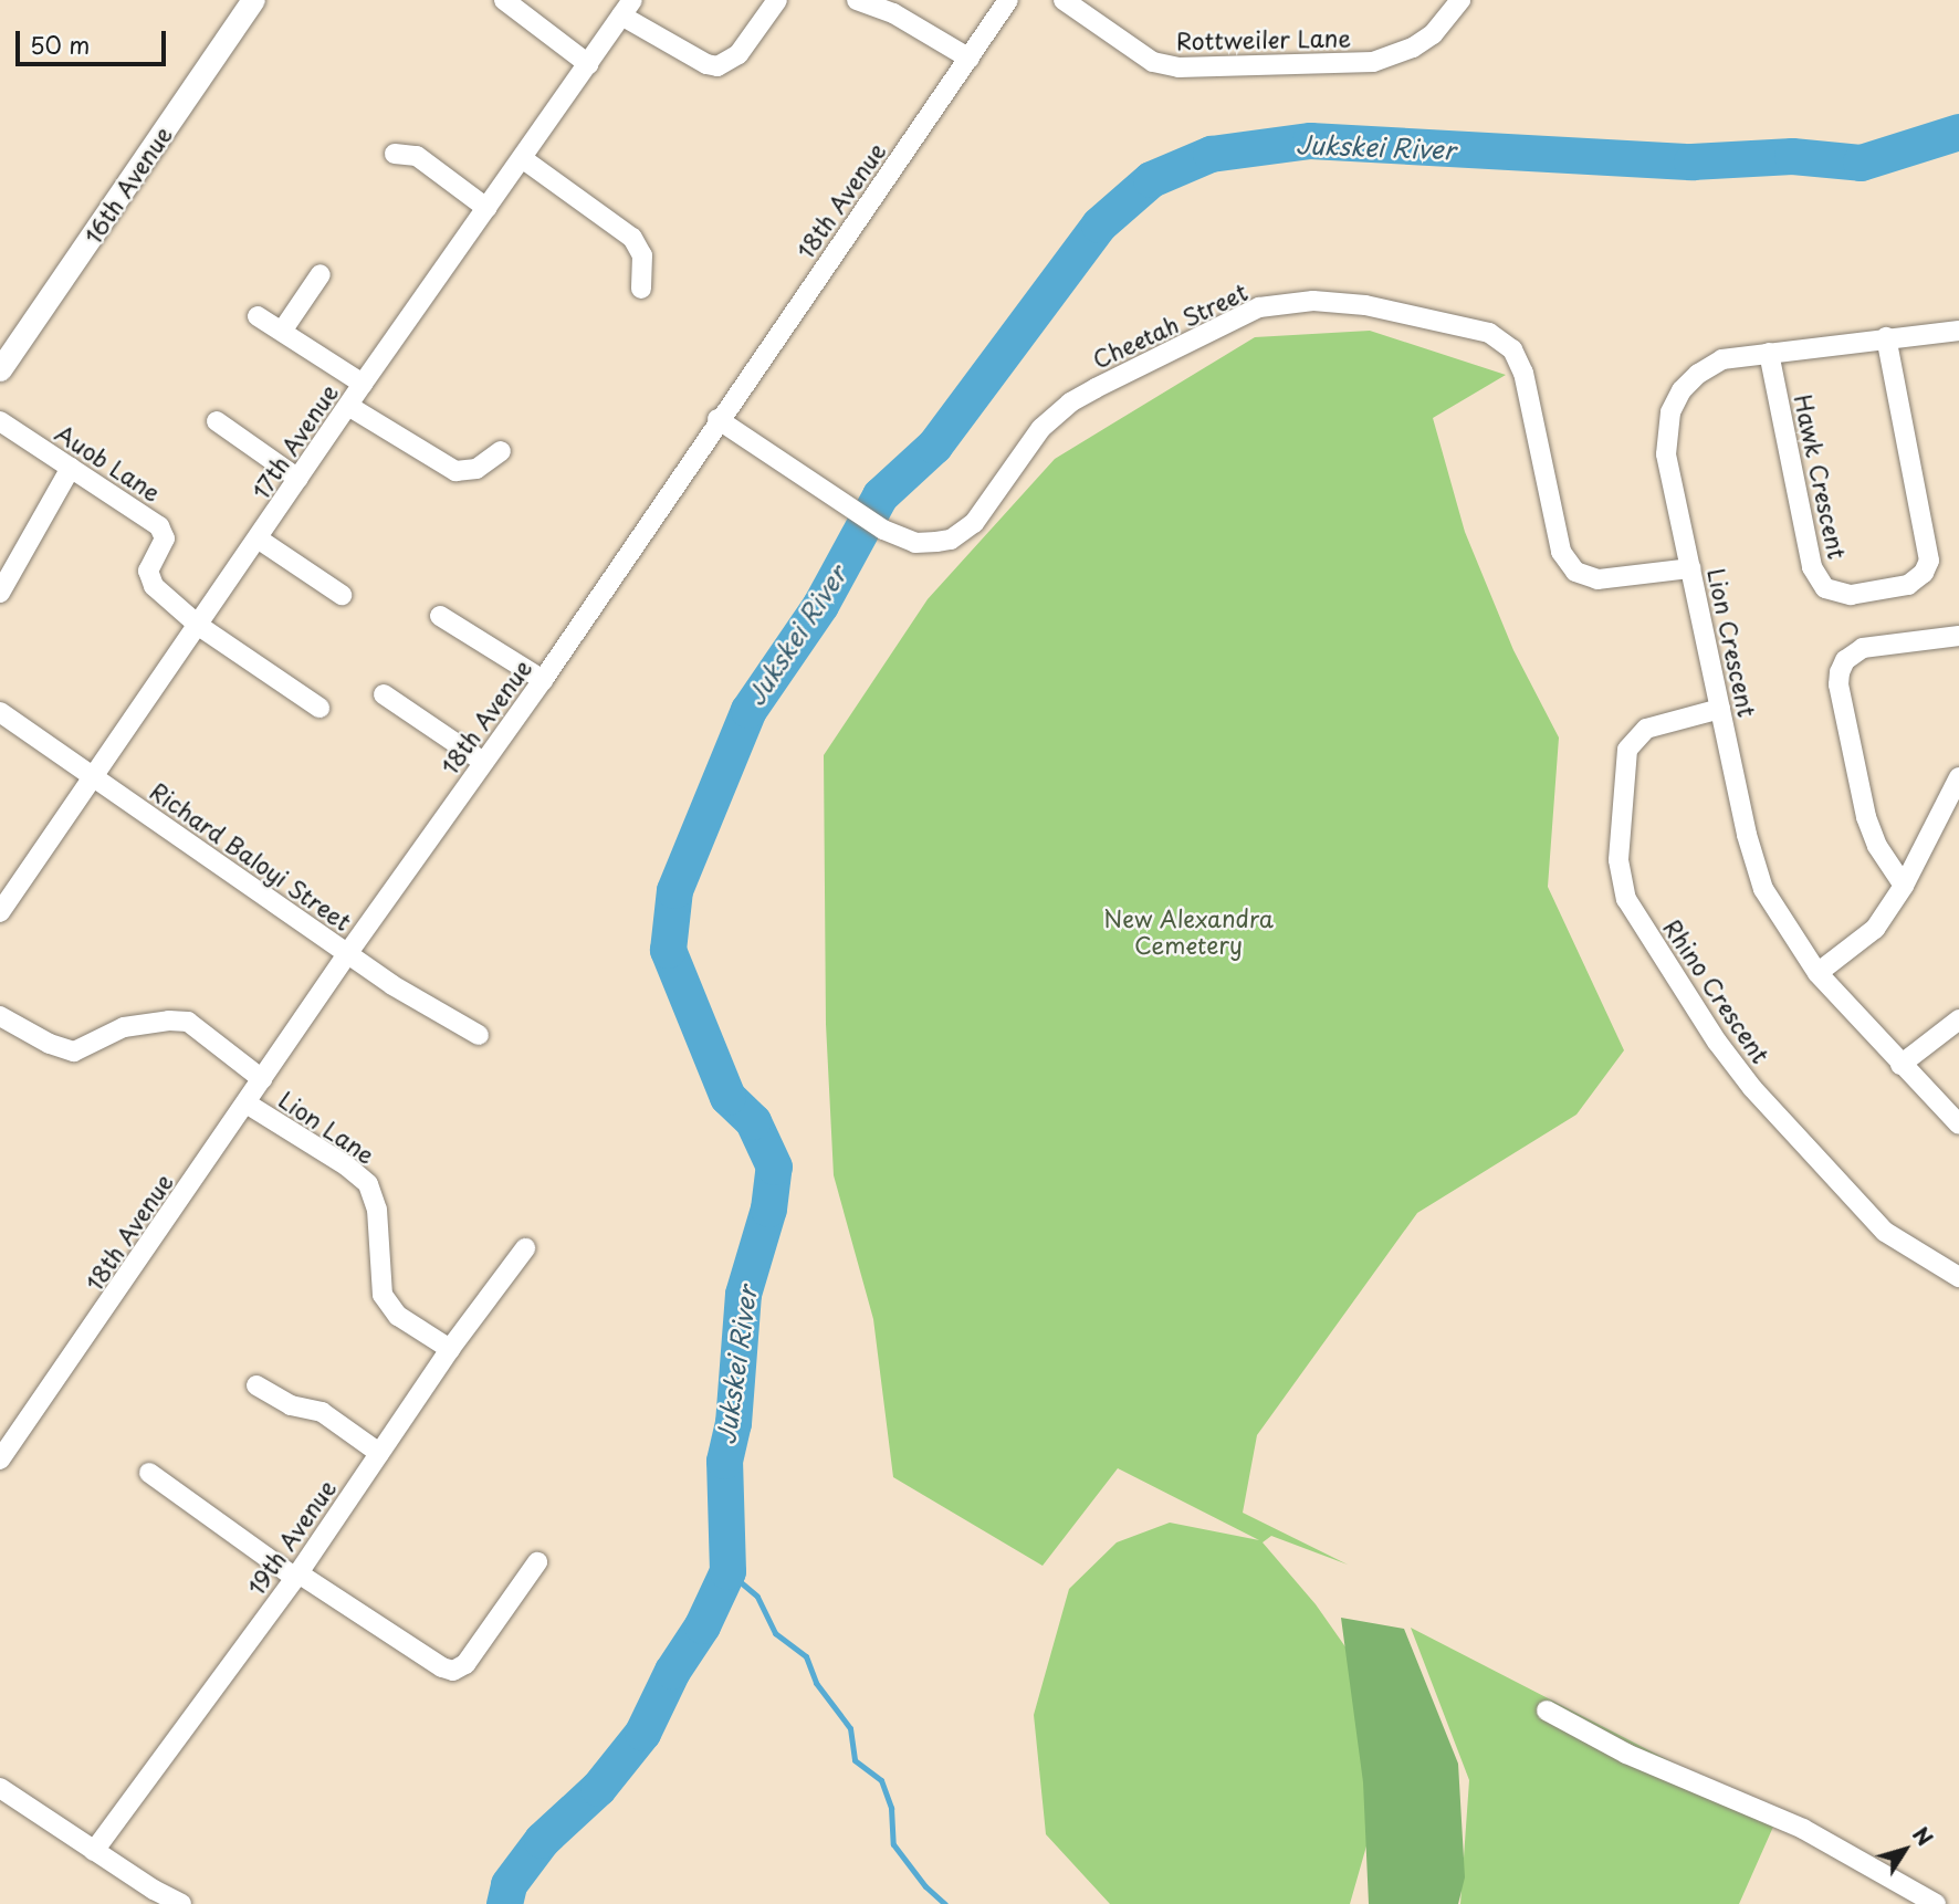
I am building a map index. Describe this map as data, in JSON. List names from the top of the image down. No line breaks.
{"streets":{"street":["Rottweiler Lane","16th Avenue","18th Avenue","Cheetah Street","17th Avenue","Auob Lane","Hawk Crescent","Lion Crescent","Richard Baloyi Street","Rhino Crescent","Lion Lane","19th Avenue"]},"crossings":[["18th Avenue","Cheetah Street"],["18th Avenue","Richard Baloyi Street"],["18th Avenue","Lion Lane"],["Cheetah Street","Lion Crescent"],["17th Avenue","Auob Lane"],["17th Avenue","Richard Baloyi Street"],["Hawk Crescent","Lion Crescent"],["Lion Crescent","Rhino Crescent"],["Lion Lane","19th Avenue"]],"water":["Jukskei River"],"parks":["New Alexandra Cemetery"],"scale_bar":"50 m","north":"top right"}
